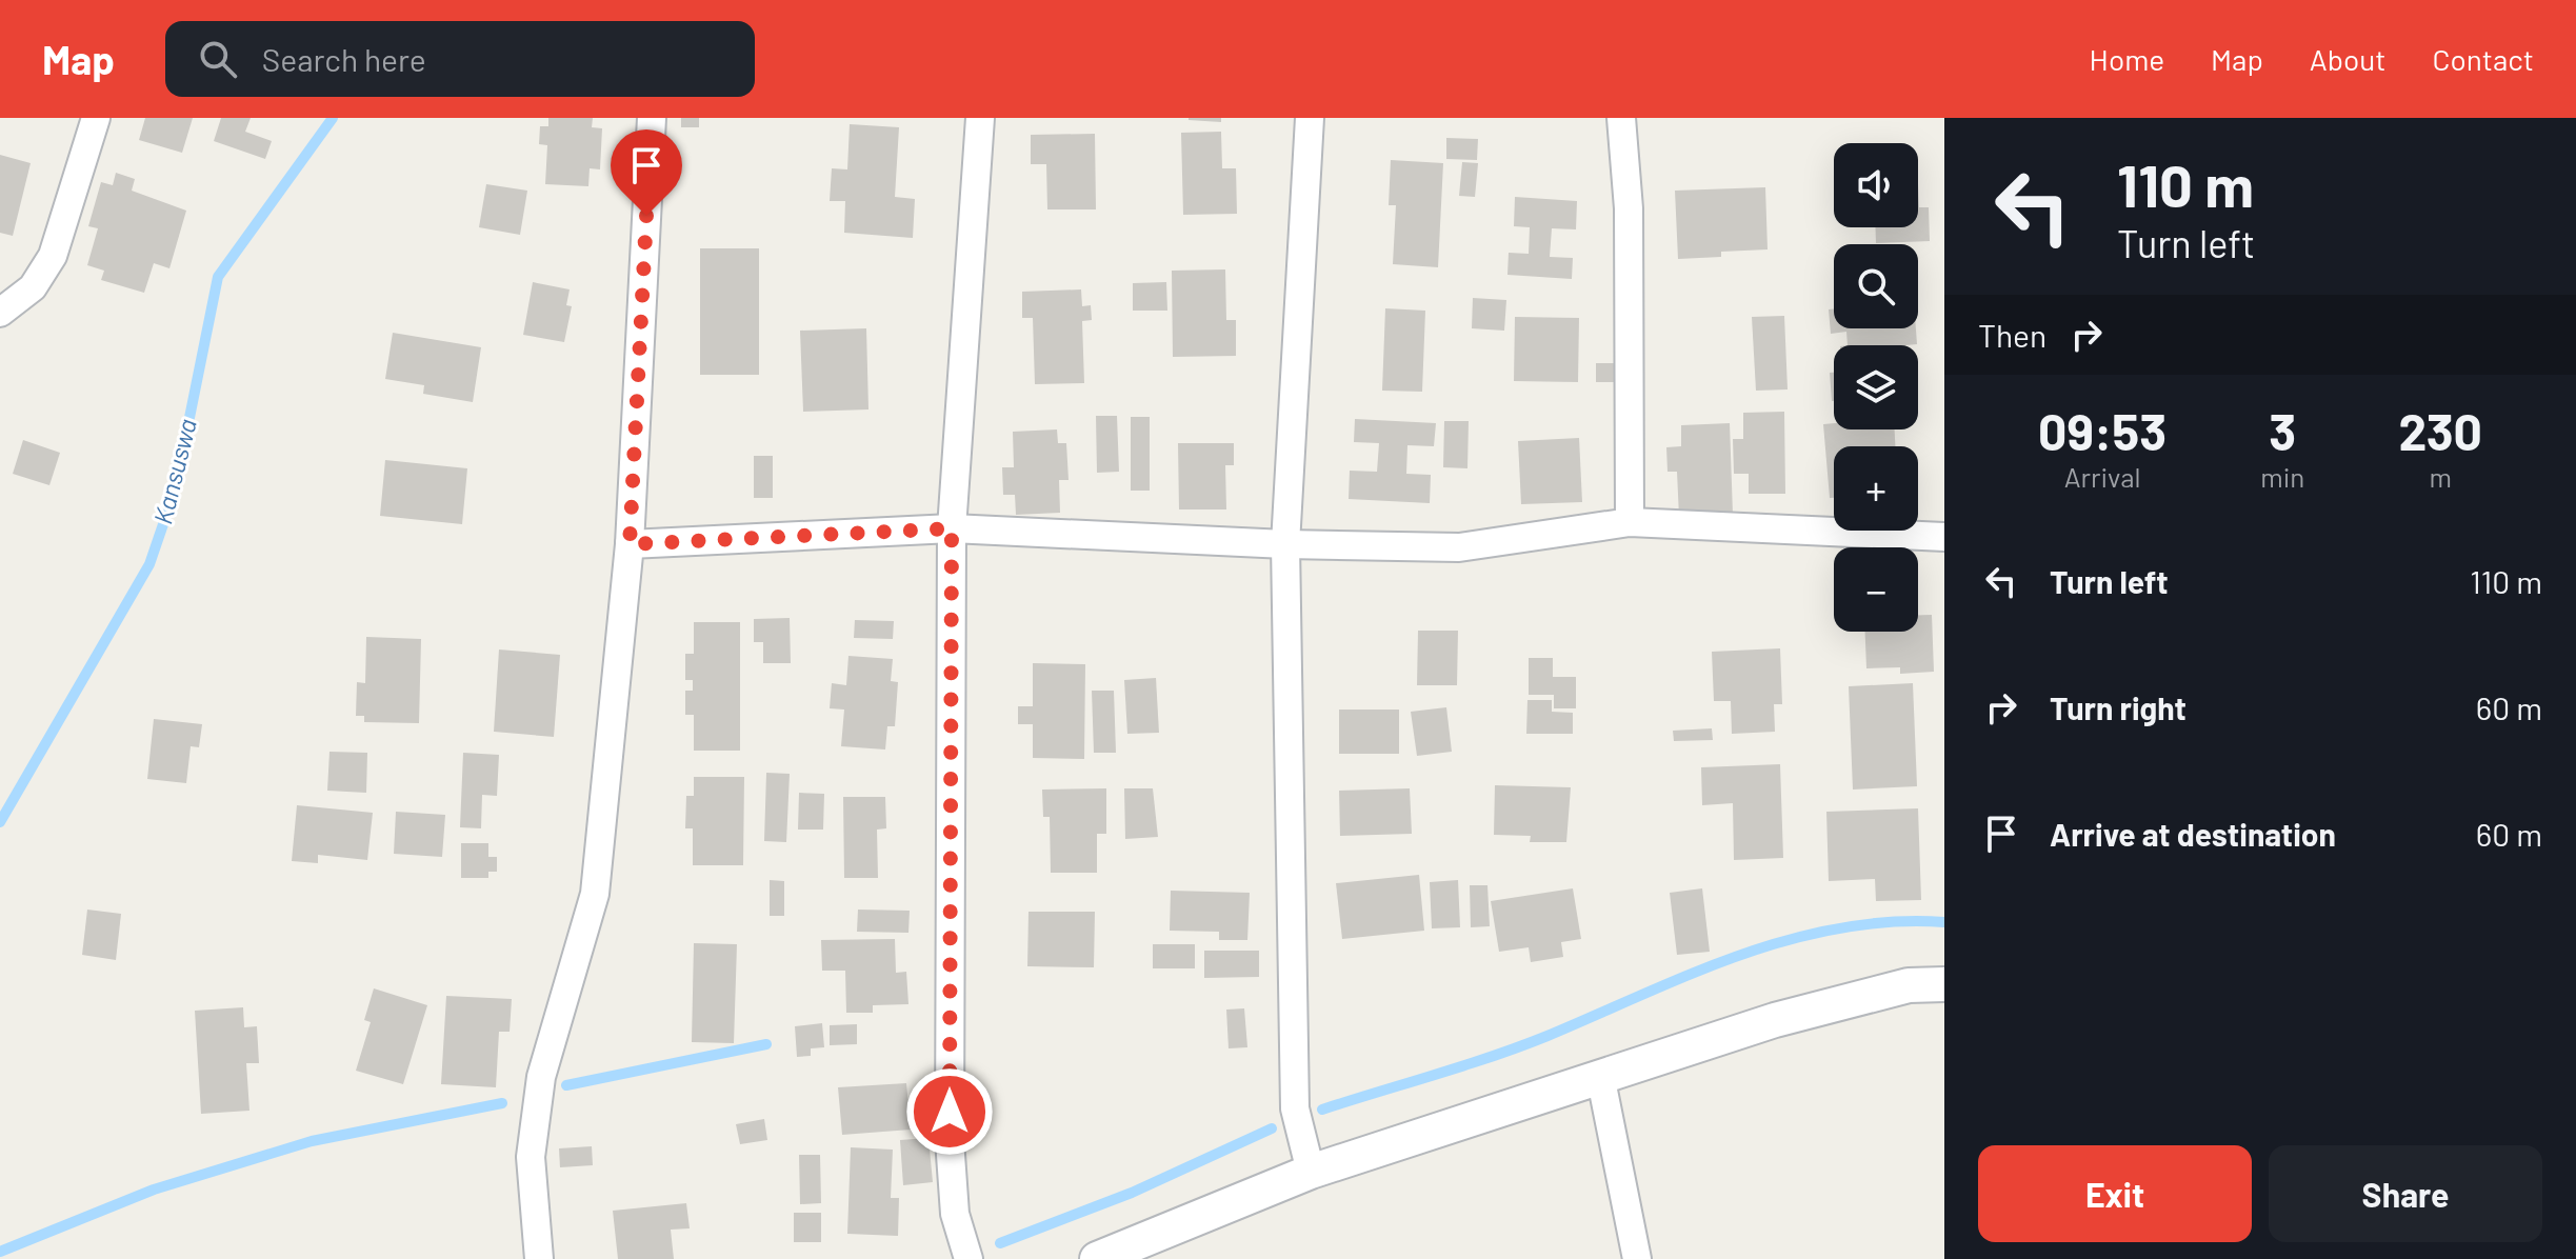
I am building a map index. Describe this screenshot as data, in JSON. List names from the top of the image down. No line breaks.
{"water":["Kansuswa"],"page":{"header":"Map","search":"Search here","nav":["Home","Map","About","Contact"],"turn":["110 m","Turn left"],"map_buttons":["+","−"],"then":"Then","eta":["09:53","Arrival","3","min","230","m"],"list":[{"name":"Turn left","value":"110 m"},{"name":"Turn right","value":"60 m"},{"name":"Arrive at destination","value":"60 m"}],"buttons":["Exit","Share"]}}
